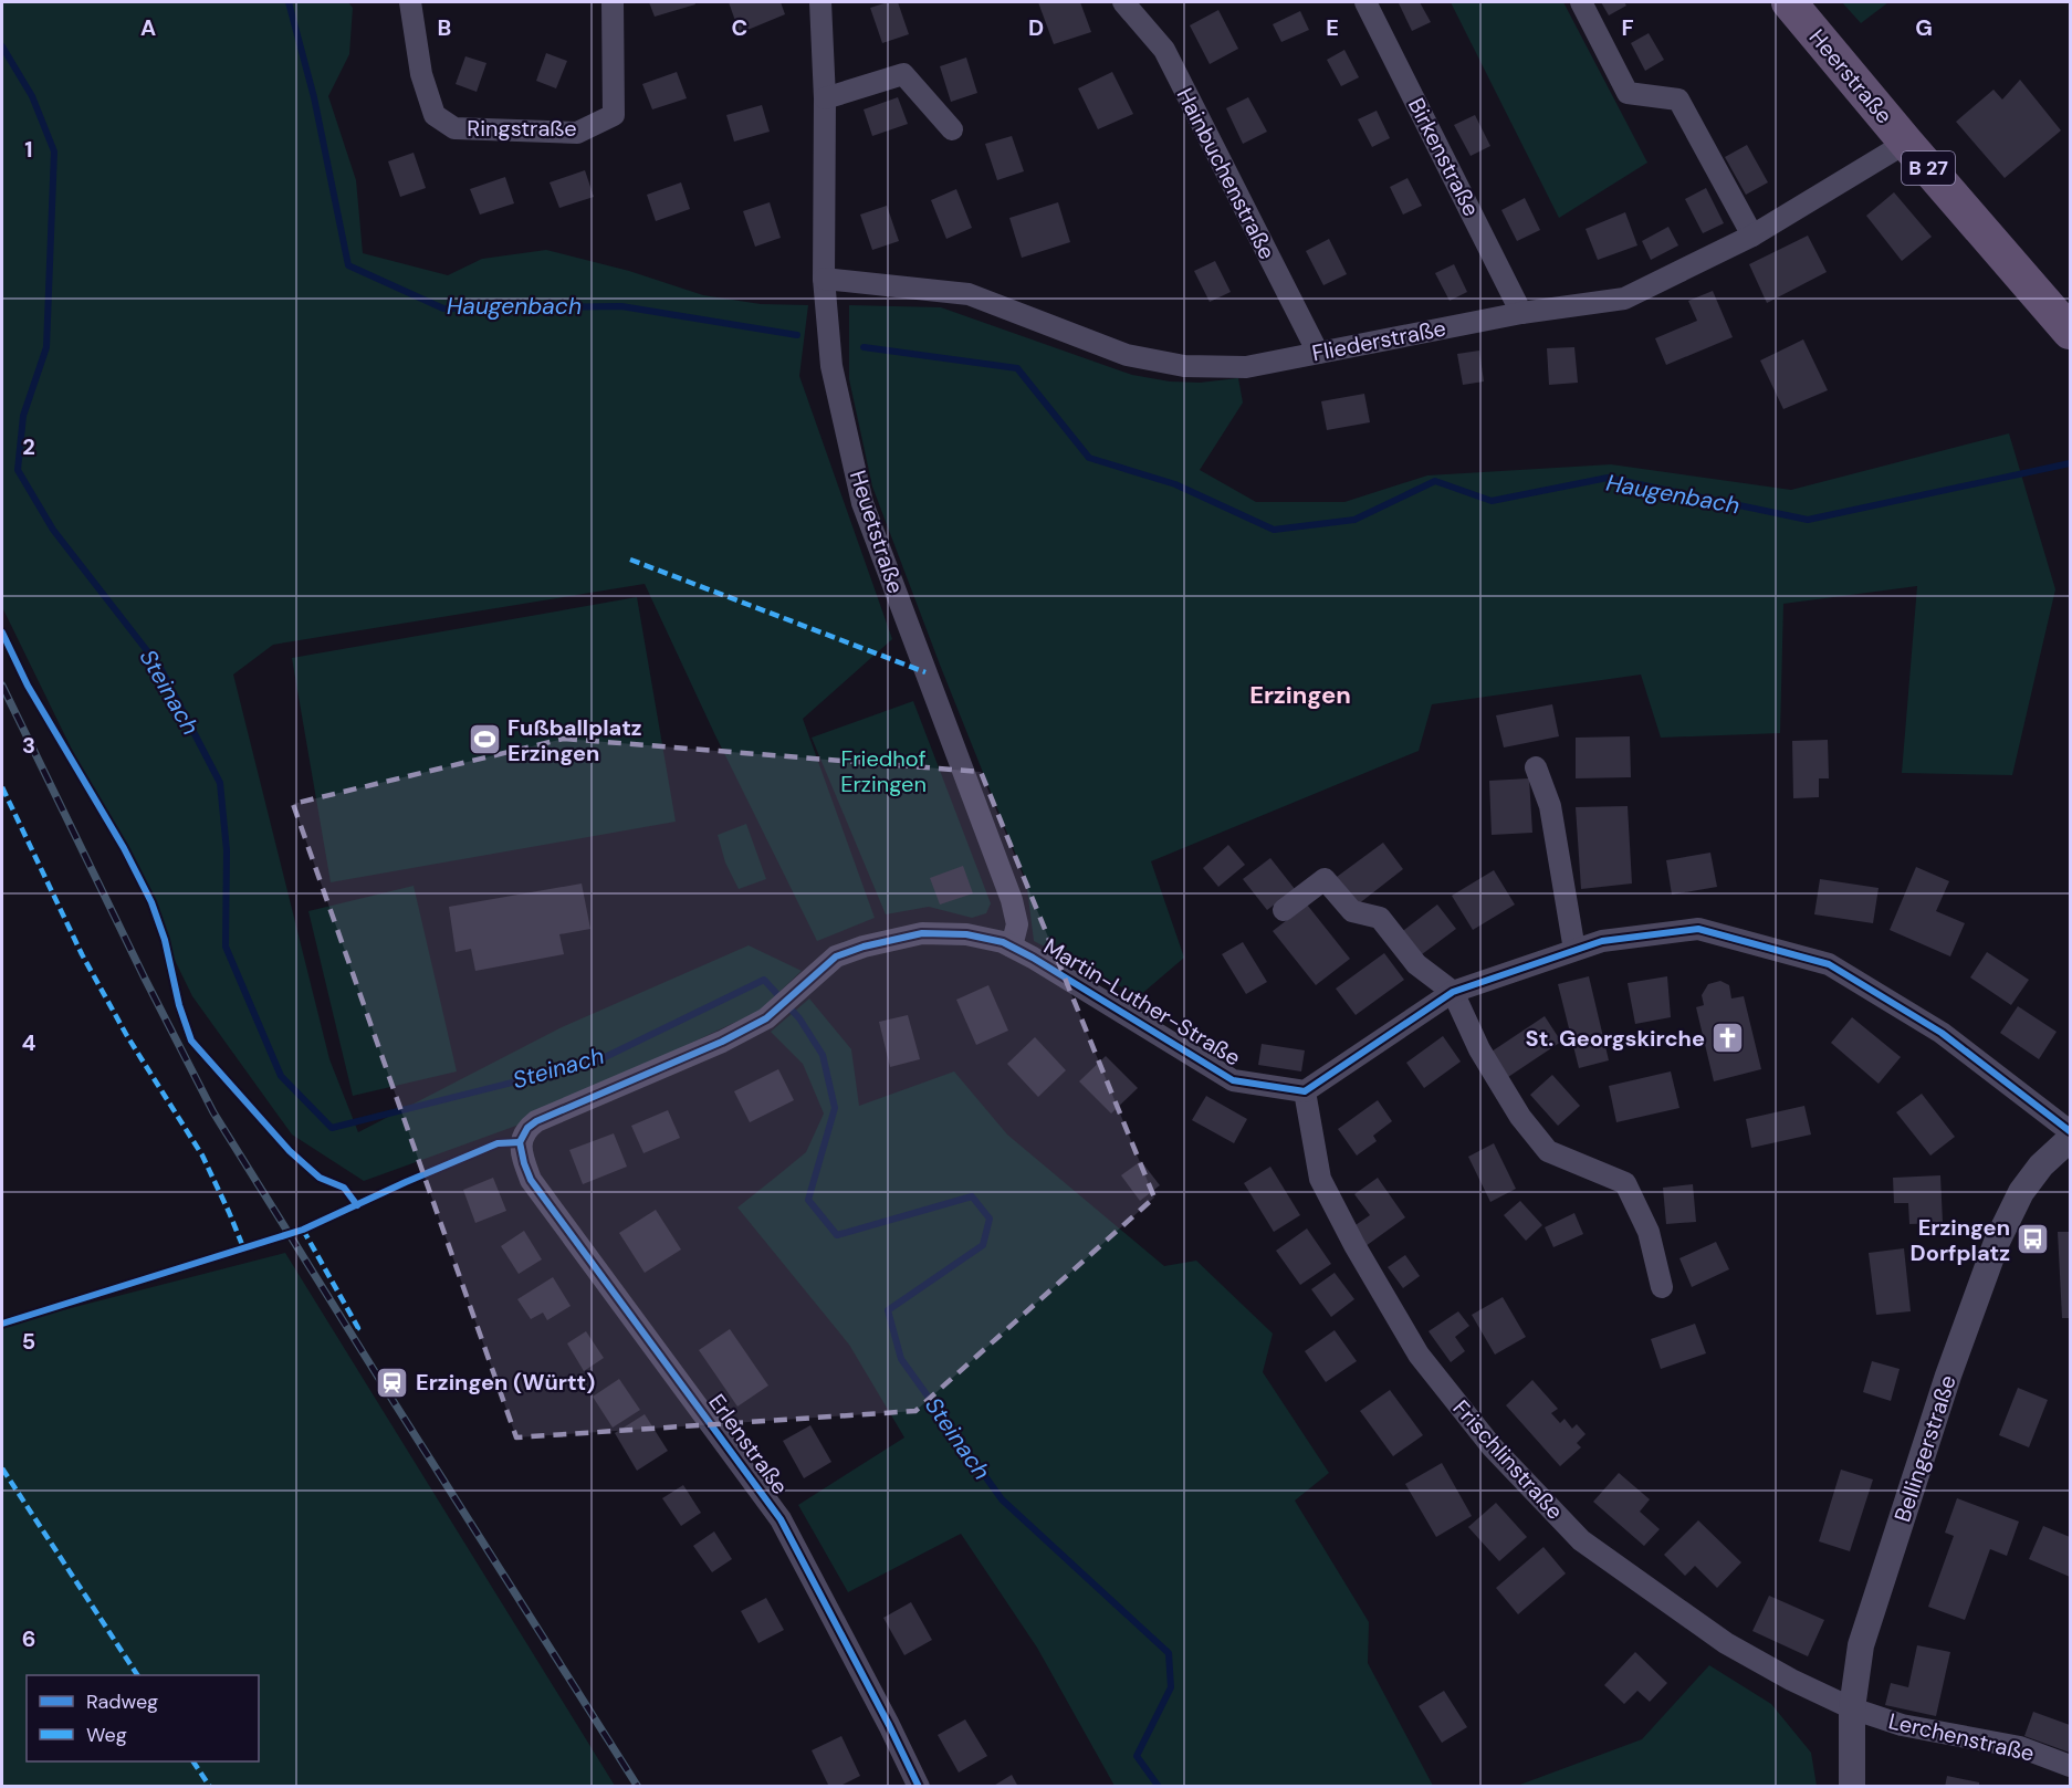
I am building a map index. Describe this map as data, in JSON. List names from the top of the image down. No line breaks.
{"streets":{"main road":["Heerstraße","B 27"],"street":["Ringstraße","Birkenstraße","Hainbuchenstraße","Fliederstraße","Heuetstraße","Martin-Luther-Straße","Erlenstraße","Bellingerstraße","Frischlinstraße","Lerchenstraße"]},"crossings":[["Heerstraße","Fliederstraße"],["Birkenstraße","Fliederstraße"],["Hainbuchenstraße","Fliederstraße"],["Fliederstraße","Heuetstraße"],["Heuetstraße","Martin-Luther-Straße"],["Martin-Luther-Straße","Erlenstraße"],["Martin-Luther-Straße","Frischlinstraße"],["Bellingerstraße","Frischlinstraße"],["Bellingerstraße","Lerchenstraße"],["Frischlinstraße","Lerchenstraße"]],"districts":["Erzingen"],"water":["Haugenbach","Steinach"],"parks":["Friedhof Erzingen"],"places":{"sports":["Fußballplatz Erzingen"],"church":["St. Georgskirche"],"bus stop":["Erzingen Dorfplatz"],"station":["Erzingen (Württ)"]},"legend":["Radweg","Weg"],"grid":{"columns":["A","B","C","D","E","F","G"],"rows":["1","2","3","4","5","6"]}}
